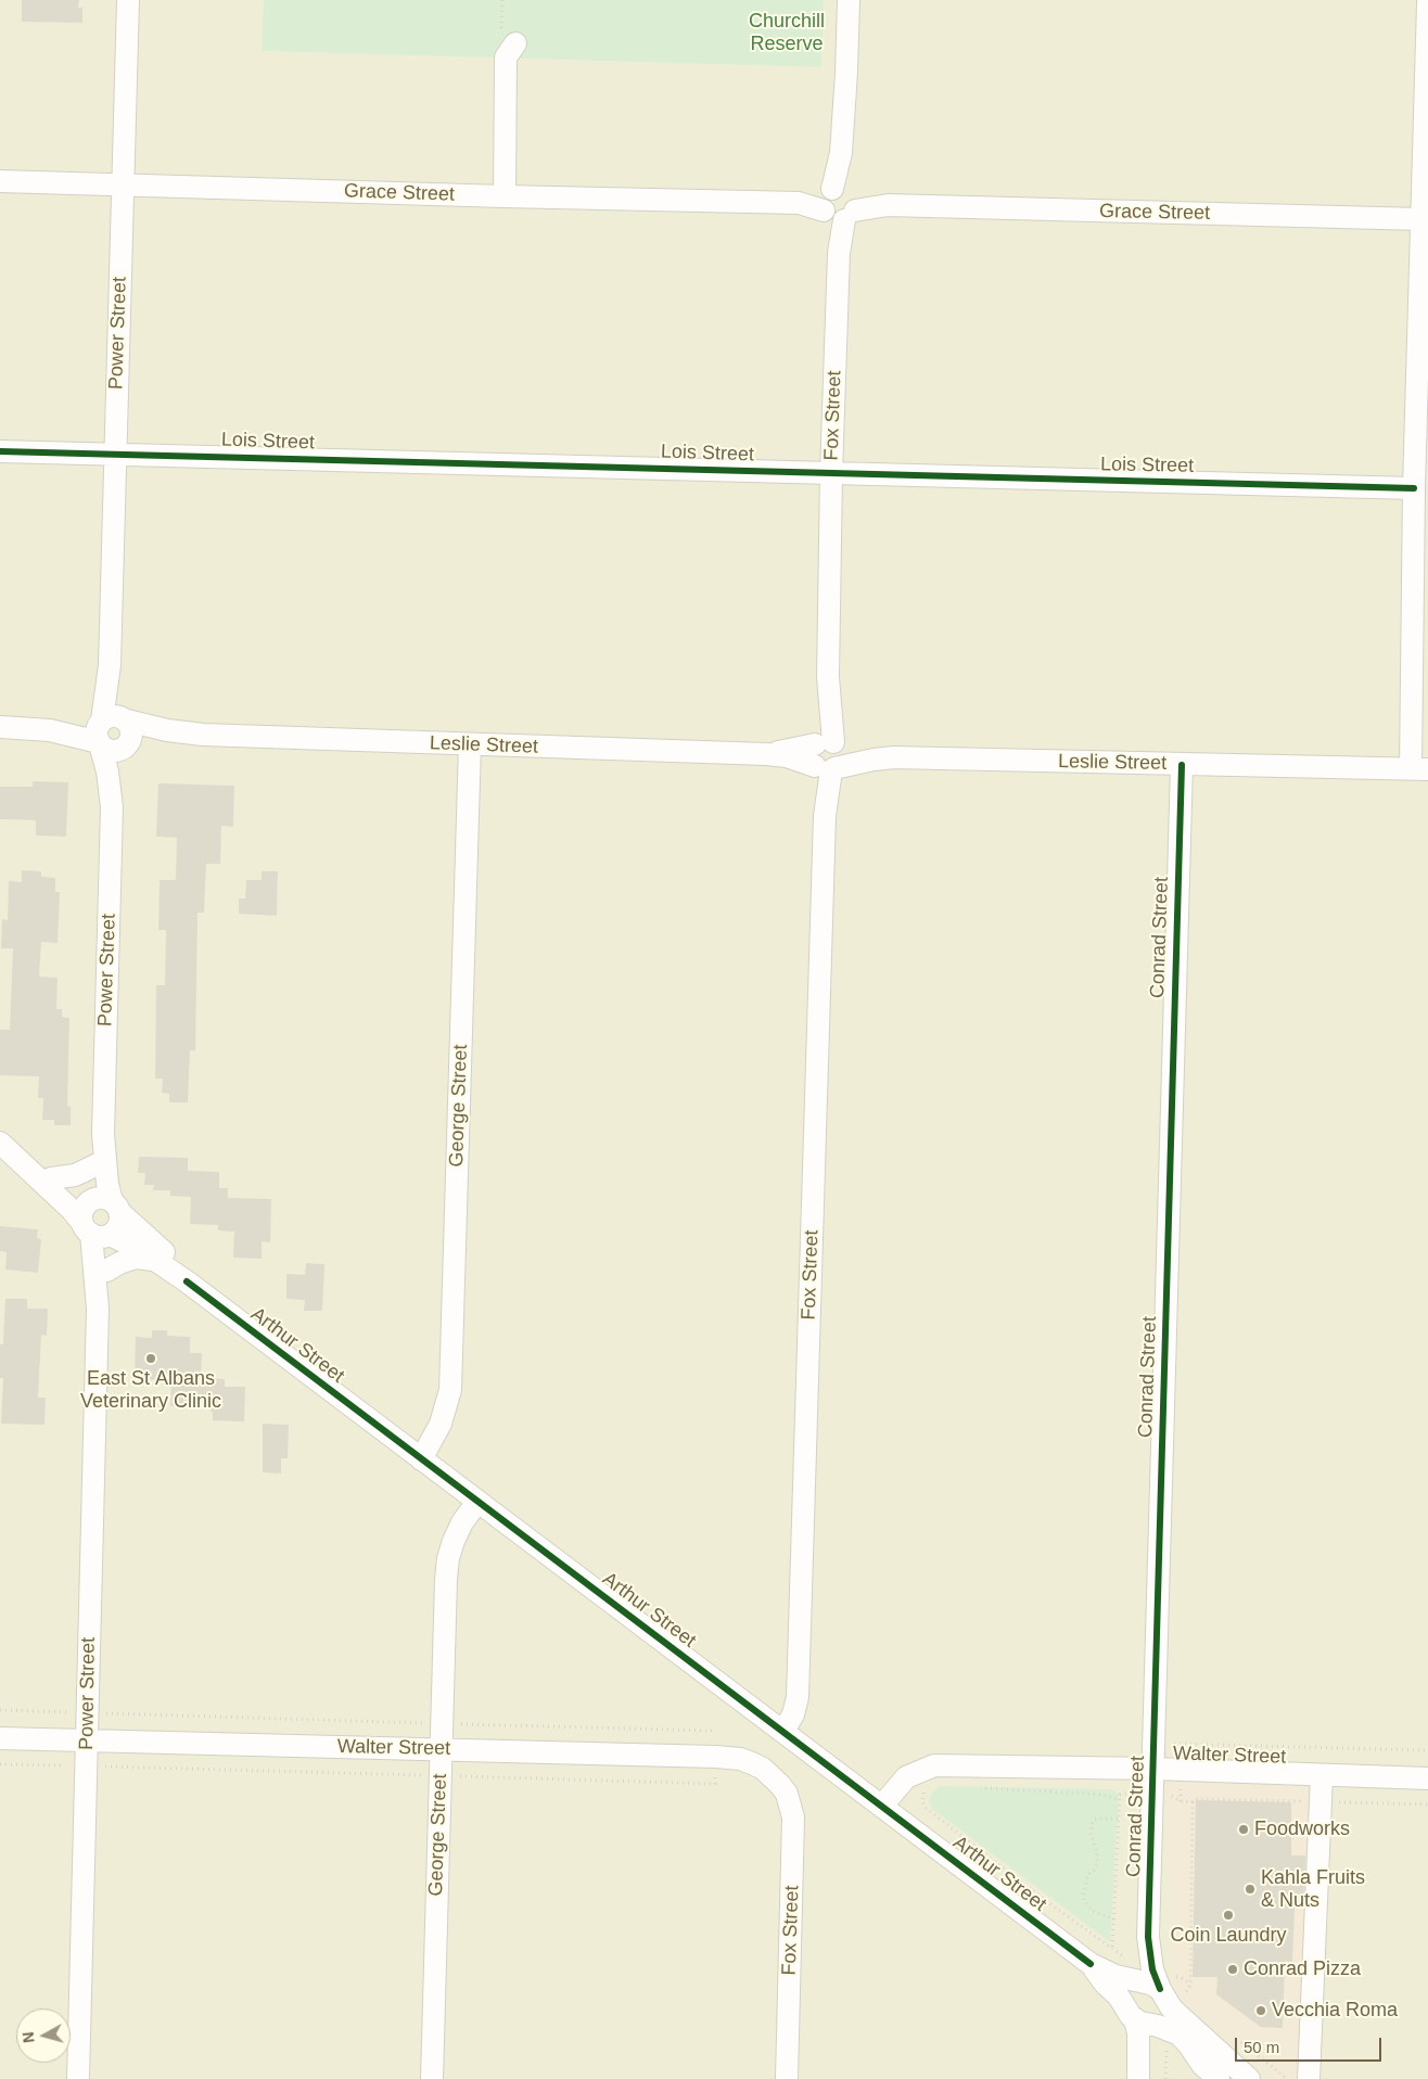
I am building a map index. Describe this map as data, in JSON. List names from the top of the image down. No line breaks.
{"streets":{"street":["Grace Street","Power Street","Fox Street","Lois Street","Leslie Street","Conrad Street","George Street","Arthur Street","Walter Street"]},"crossings":[["Grace Street","Power Street"],["Grace Street","Fox Street"],["Power Street","Lois Street"],["Power Street","Leslie Street"],["Power Street","Arthur Street"],["Power Street","Walter Street"],["Fox Street","Lois Street"],["Fox Street","Leslie Street"],["Fox Street","Arthur Street"],["Fox Street","Walter Street"],["Leslie Street","Conrad Street"],["Leslie Street","George Street"],["Conrad Street","Arthur Street"],["Conrad Street","Walter Street"],["George Street","Arthur Street"],["George Street","Walter Street"],["Arthur Street","Walter Street"]],"parks":["Churchill Reserve"],"places":["East St Albans Veterinary Clinic","Foodworks","Kahla Fruits & Nuts","Coin Laundry","Conrad Pizza","Vecchia Roma"],"scale_bar":"50 m","north":"left"}
